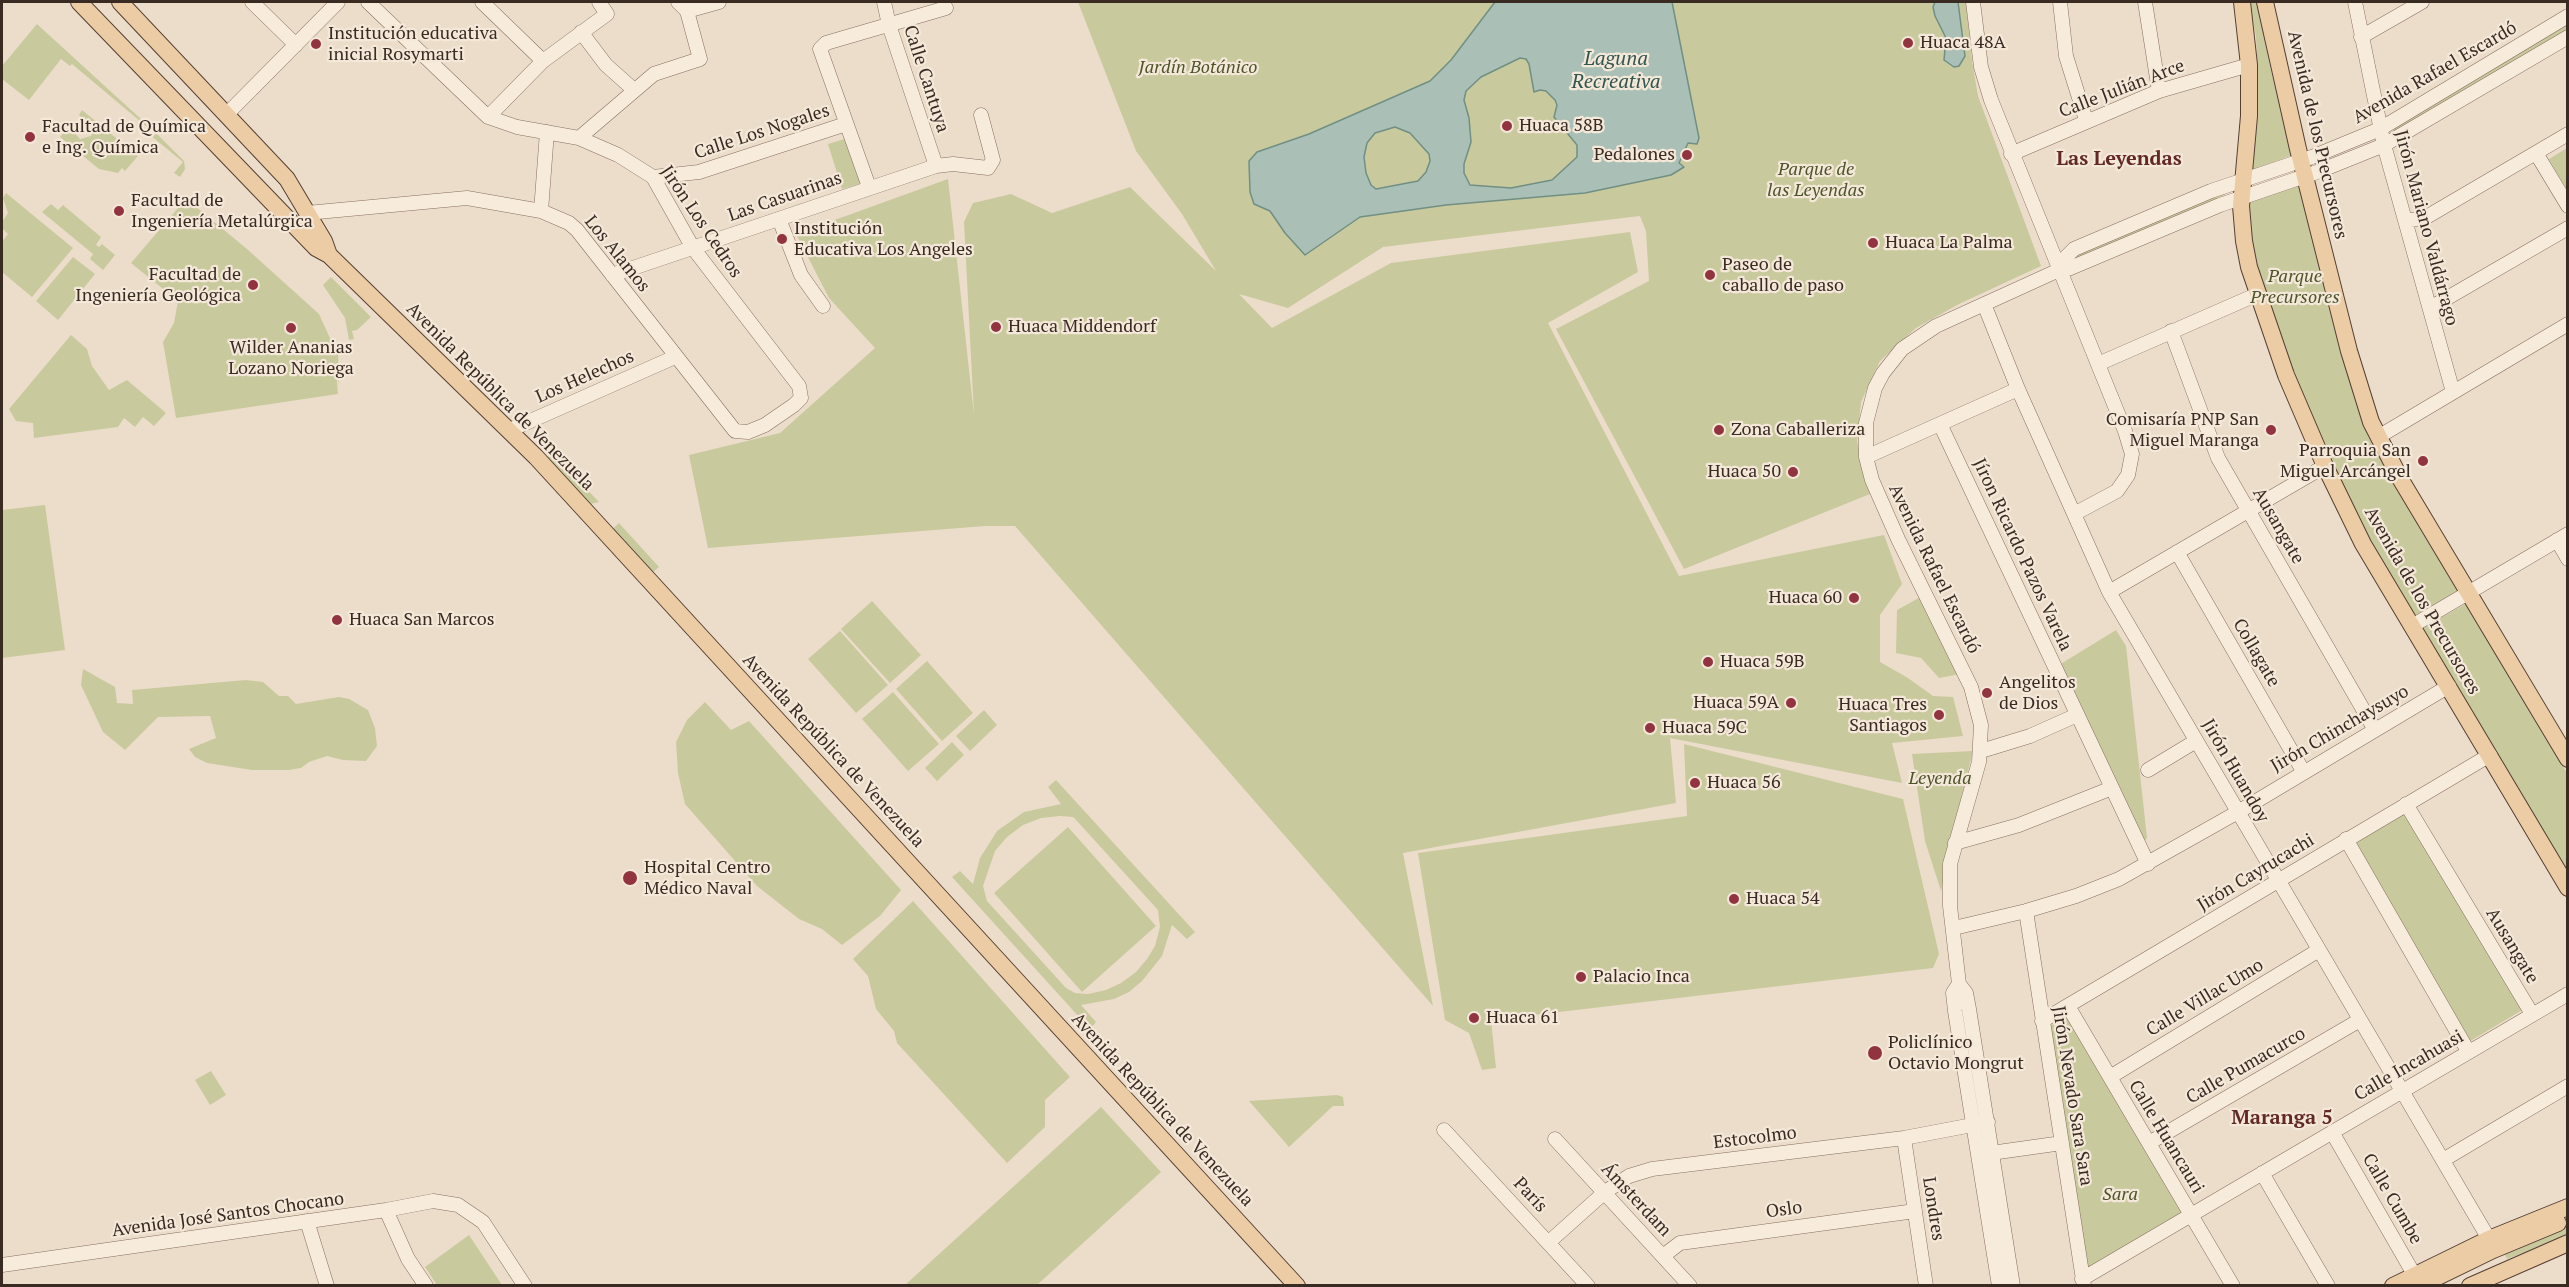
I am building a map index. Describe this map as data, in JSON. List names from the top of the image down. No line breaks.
{"streets":{"main road":["Avenida de los Precursores","Avenida República de Venezuela"],"street":["Avenida Rafael Escardó","Calle Cantuya","Calle Julián Arce","Calle Los Nogales","Las Casuarinas","Jirón Los Cedros","Jirón Mariano Valdárrago","Los Alamos","Los Helechos","Ausangate","Jíron Ricardo Pazos Varela","Collagate","Jirón Chinchaysuyo","Jirón Huandoy","Jirón Cayrucachi","Calle Villac Umo","Calle Pumacurco","Calle Incahuasi","Jirón Nevado Sara Sara","Calle Huancauri","Estocolmo","París","Calle Cumbe","Ámsterdam","Londres","Oslo","Avenida José Santos Chocano"]},"crossings":[["Avenida Rafael Escardó","Avenida de los Precursores"],["Avenida Rafael Escardó","Jirón Mariano Valdárrago"],["Avenida Rafael Escardó","Jirón Chinchaysuyo"],["Avenida Rafael Escardó","Jirón Huandoy"],["Calle Cantuya","Las Casuarinas"],["Calle Julián Arce","Avenida de los Precursores"],["Calle Los Nogales","Jirón Los Cedros"],["Avenida de los Precursores","Jirón Chinchaysuyo"],["Avenida de los Precursores","Jirón Cayrucachi"],["Las Casuarinas","Jirón Los Cedros"],["Las Casuarinas","Los Alamos"],["Jirón Los Cedros","Los Alamos"],["Los Alamos","Los Helechos"],["Los Alamos","Avenida República de Venezuela"],["Los Helechos","Avenida República de Venezuela"],["Ausangate","Jirón Chinchaysuyo"],["Ausangate","Jirón Cayrucachi"],["Ausangate","Calle Incahuasi"],["Jíron Ricardo Pazos Varela","Jirón Chinchaysuyo"],["Collagate","Jirón Chinchaysuyo"],["Jirón Chinchaysuyo","Jirón Huandoy"],["Jirón Chinchaysuyo","Jirón Nevado Sara Sara"],["Jirón Huandoy","Jirón Cayrucachi"],["Jirón Huandoy","Calle Villac Umo"],["Jirón Huandoy","Calle Pumacurco"],["Jirón Huandoy","Calle Incahuasi"],["Jirón Cayrucachi","Jirón Nevado Sara Sara"],["Jirón Cayrucachi","Calle Huancauri"],["Calle Villac Umo","Calle Huancauri"],["Calle Pumacurco","Calle Huancauri"],["Calle Incahuasi","Jirón Nevado Sara Sara"],["Calle Incahuasi","Calle Huancauri"],["Calle Incahuasi","Calle Cumbe"],["Estocolmo","París"],["Estocolmo","Ámsterdam"],["Estocolmo","Londres"],["Ámsterdam","Oslo"],["Londres","Oslo"]],"districts":["Las Leyendas","Maranga 5"],"water":["Laguna Recreativa"],"parks":["Jardín Botánico","Parque de las Leyendas","Parque Precursores","Leyenda","Sara"],"places":["Huaca 48A","Institución educativa inicial Rosymarti","Huaca 58B","Facultad de Química e Ing. Química","Pedalones","Facultad de Ingeniería Metalúrgica","Institución Educativa Los Angeles","Huaca La Palma","Paseo de caballo de paso","Facultad de Ingeniería Geológica","Huaca Middendorf","Wilder Ananias Lozano Noriega","Zona Caballeriza","Comisaría PNP San Miguel Maranga","Parroquia San Miguel Arcángel","Huaca 50","Huaca 60","Huaca San Marcos","Huaca 59B","Angelitos de Dios","Huaca 59A","Huaca Tres Santiagos","Huaca 59C","Huaca 56","Hospital Centro Médico Naval","Huaca 54","Palacio Inca","Huaca 61","Policlínico Octavio Mongrut"]}
